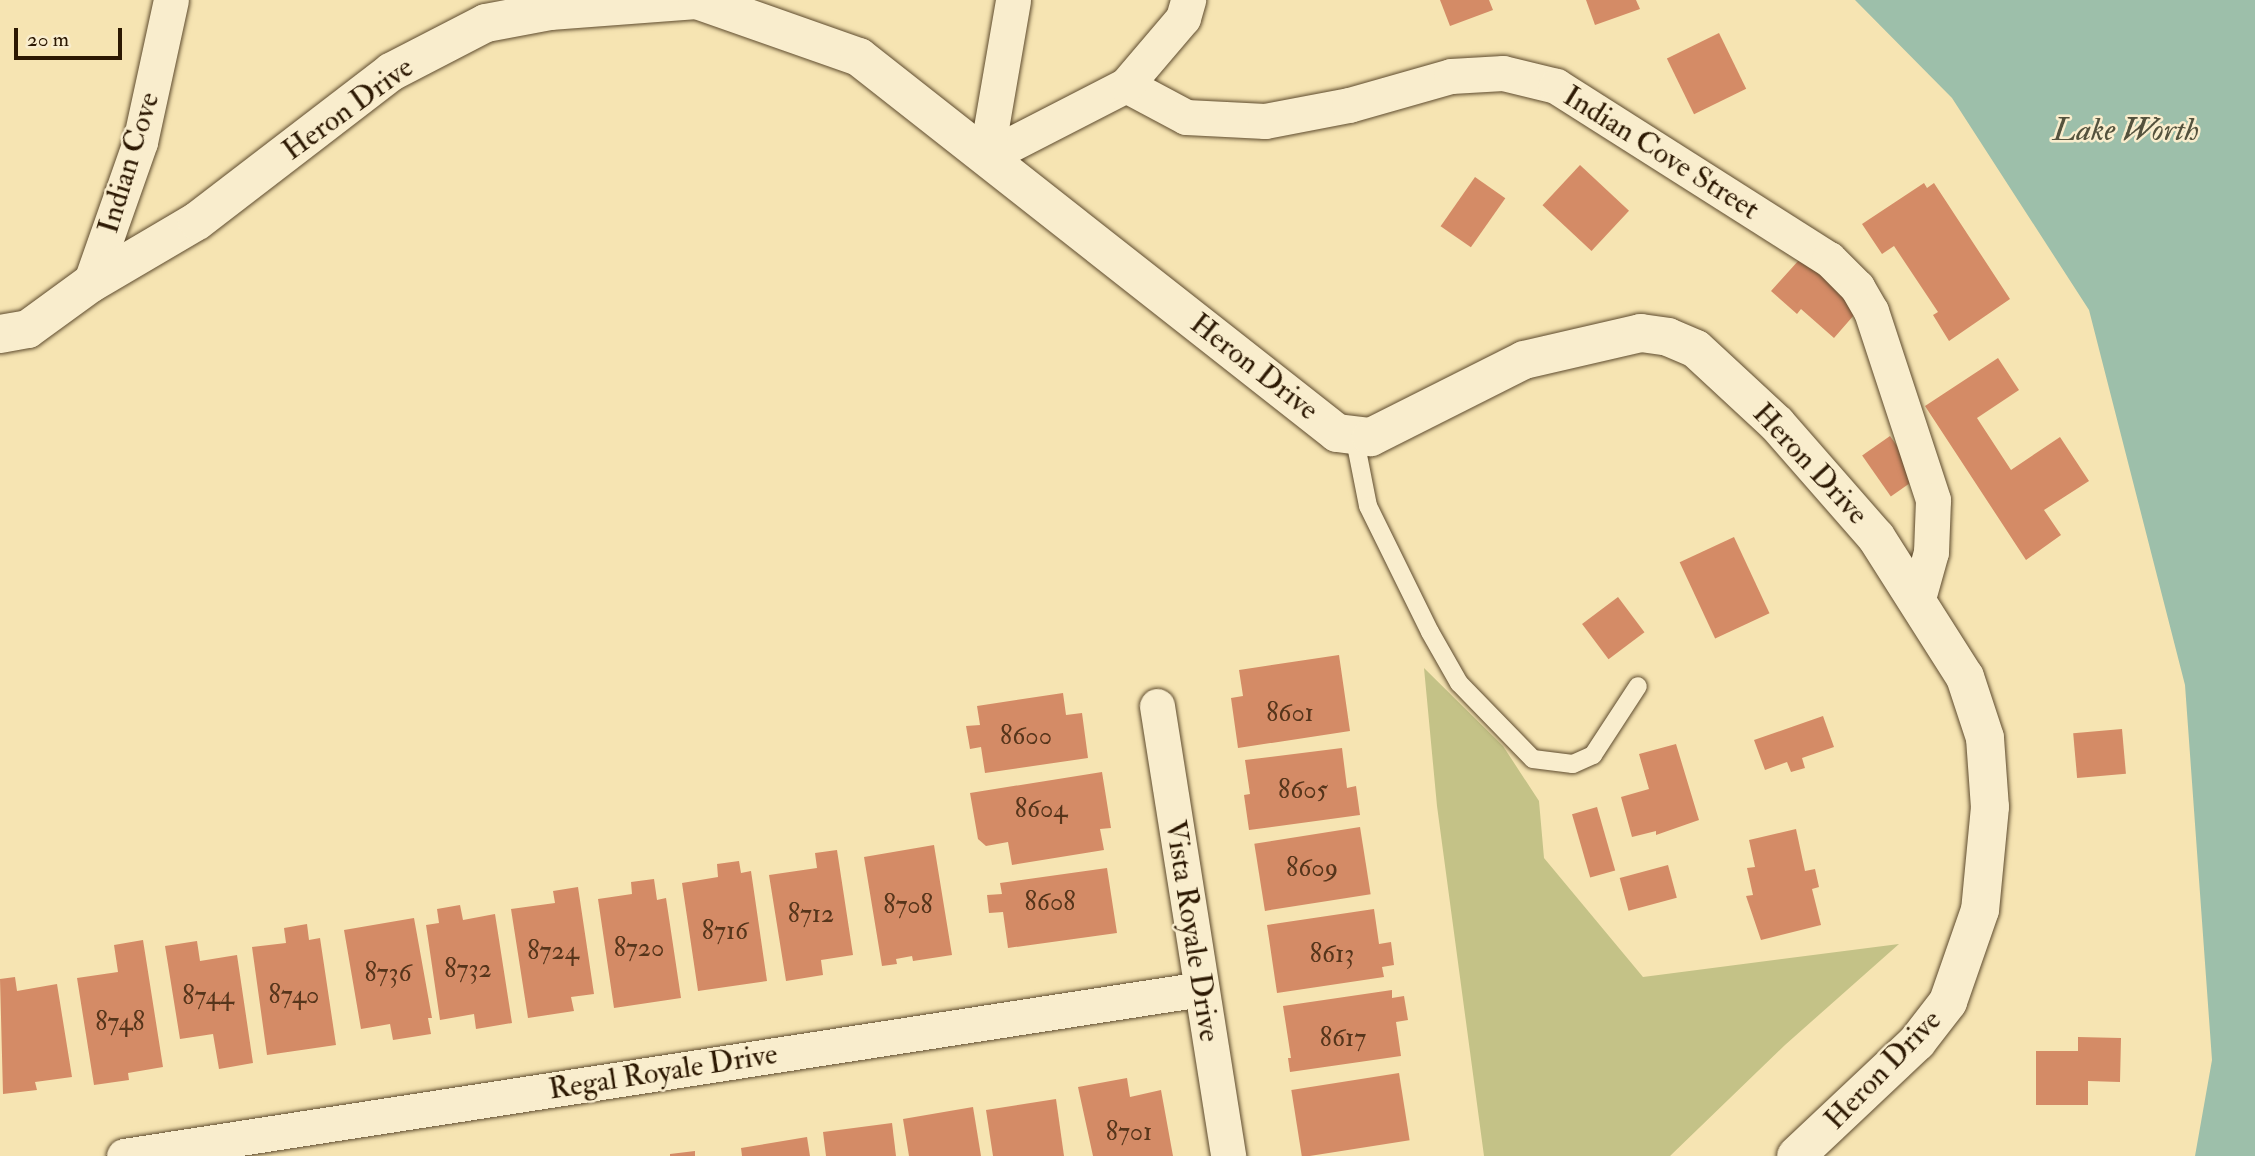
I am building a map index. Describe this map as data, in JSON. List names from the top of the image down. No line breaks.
{"streets":{"street":["Heron Drive","Indian Cove Street","Indian Cove","Vista Royale Drive","Regal Royale Drive"]},"crossings":[["Heron Drive","Indian Cove Street"],["Heron Drive","Indian Cove"],["Vista Royale Drive","Regal Royale Drive"]],"water":["Lake Worth"],"house_numbers":["8601","8600","8605","8604","8609","8608","8708","8712","8716","8720","8724","8613","8732","8736","8740","8744","8748","8617","8701"],"scale_bar":"20 m"}
